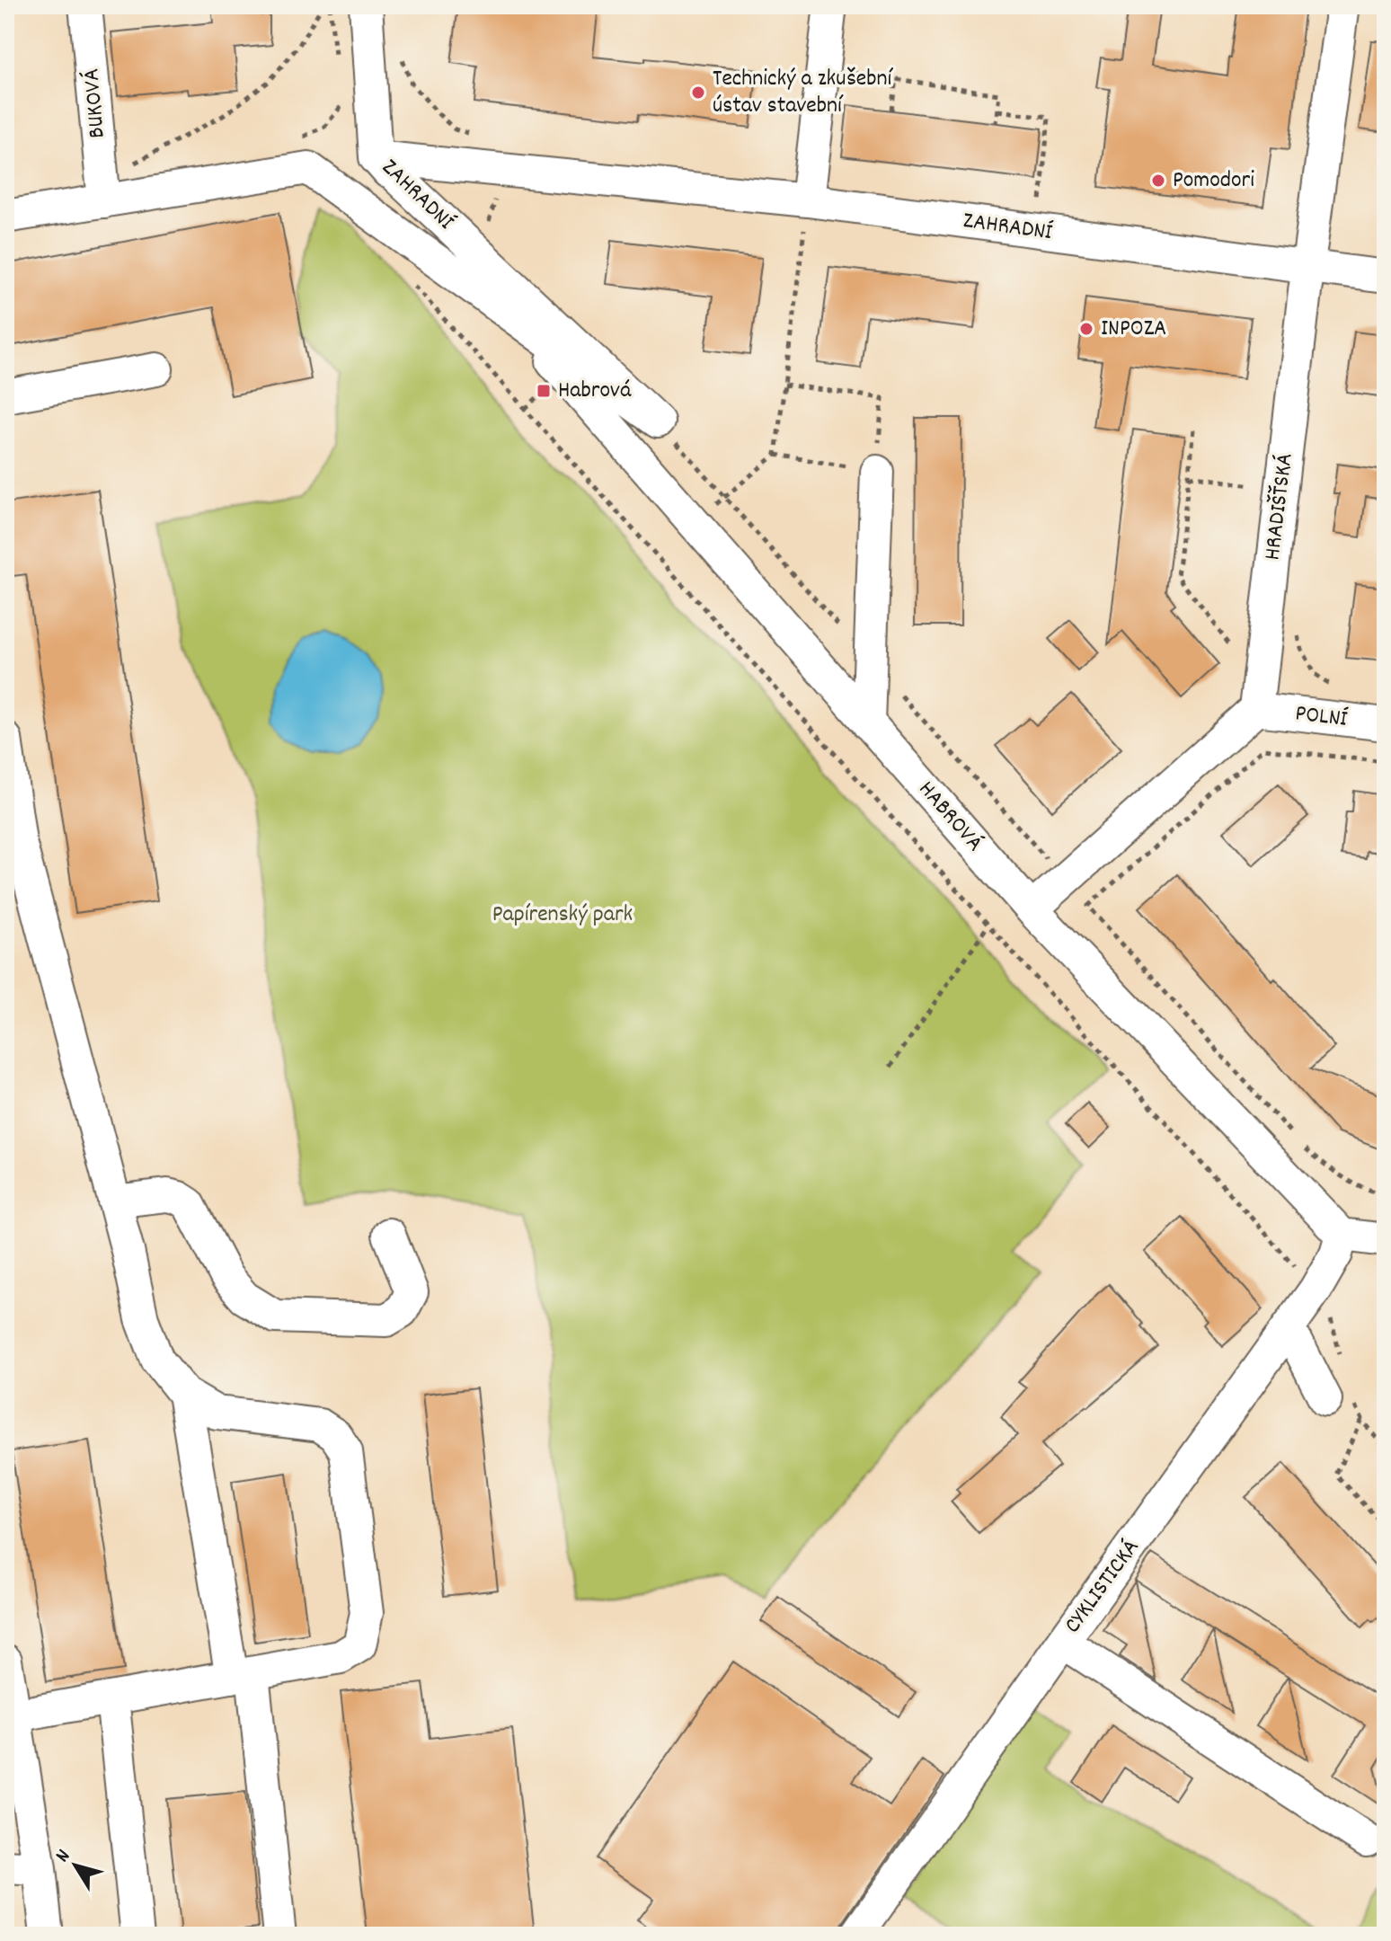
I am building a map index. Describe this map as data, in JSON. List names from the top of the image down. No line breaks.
{"streets":{"street":["BUKOVÁ","ZAHRADNÍ","HRADIŠŤSKÁ","POLNÍ","HABROVÁ","CYKLISTICKÁ"]},"crossings":[["BUKOVÁ","ZAHRADNÍ"],["ZAHRADNÍ","HRADIŠŤSKÁ"],["ZAHRADNÍ","HABROVÁ"],["HRADIŠŤSKÁ","POLNÍ"],["HABROVÁ","CYKLISTICKÁ"]],"parks":["Papírenský park"],"places":{"other":["Technický a zkušební ústav stavební","Pomodori","INPOZA"],"transit":["Habrová"]},"north":"top left"}
